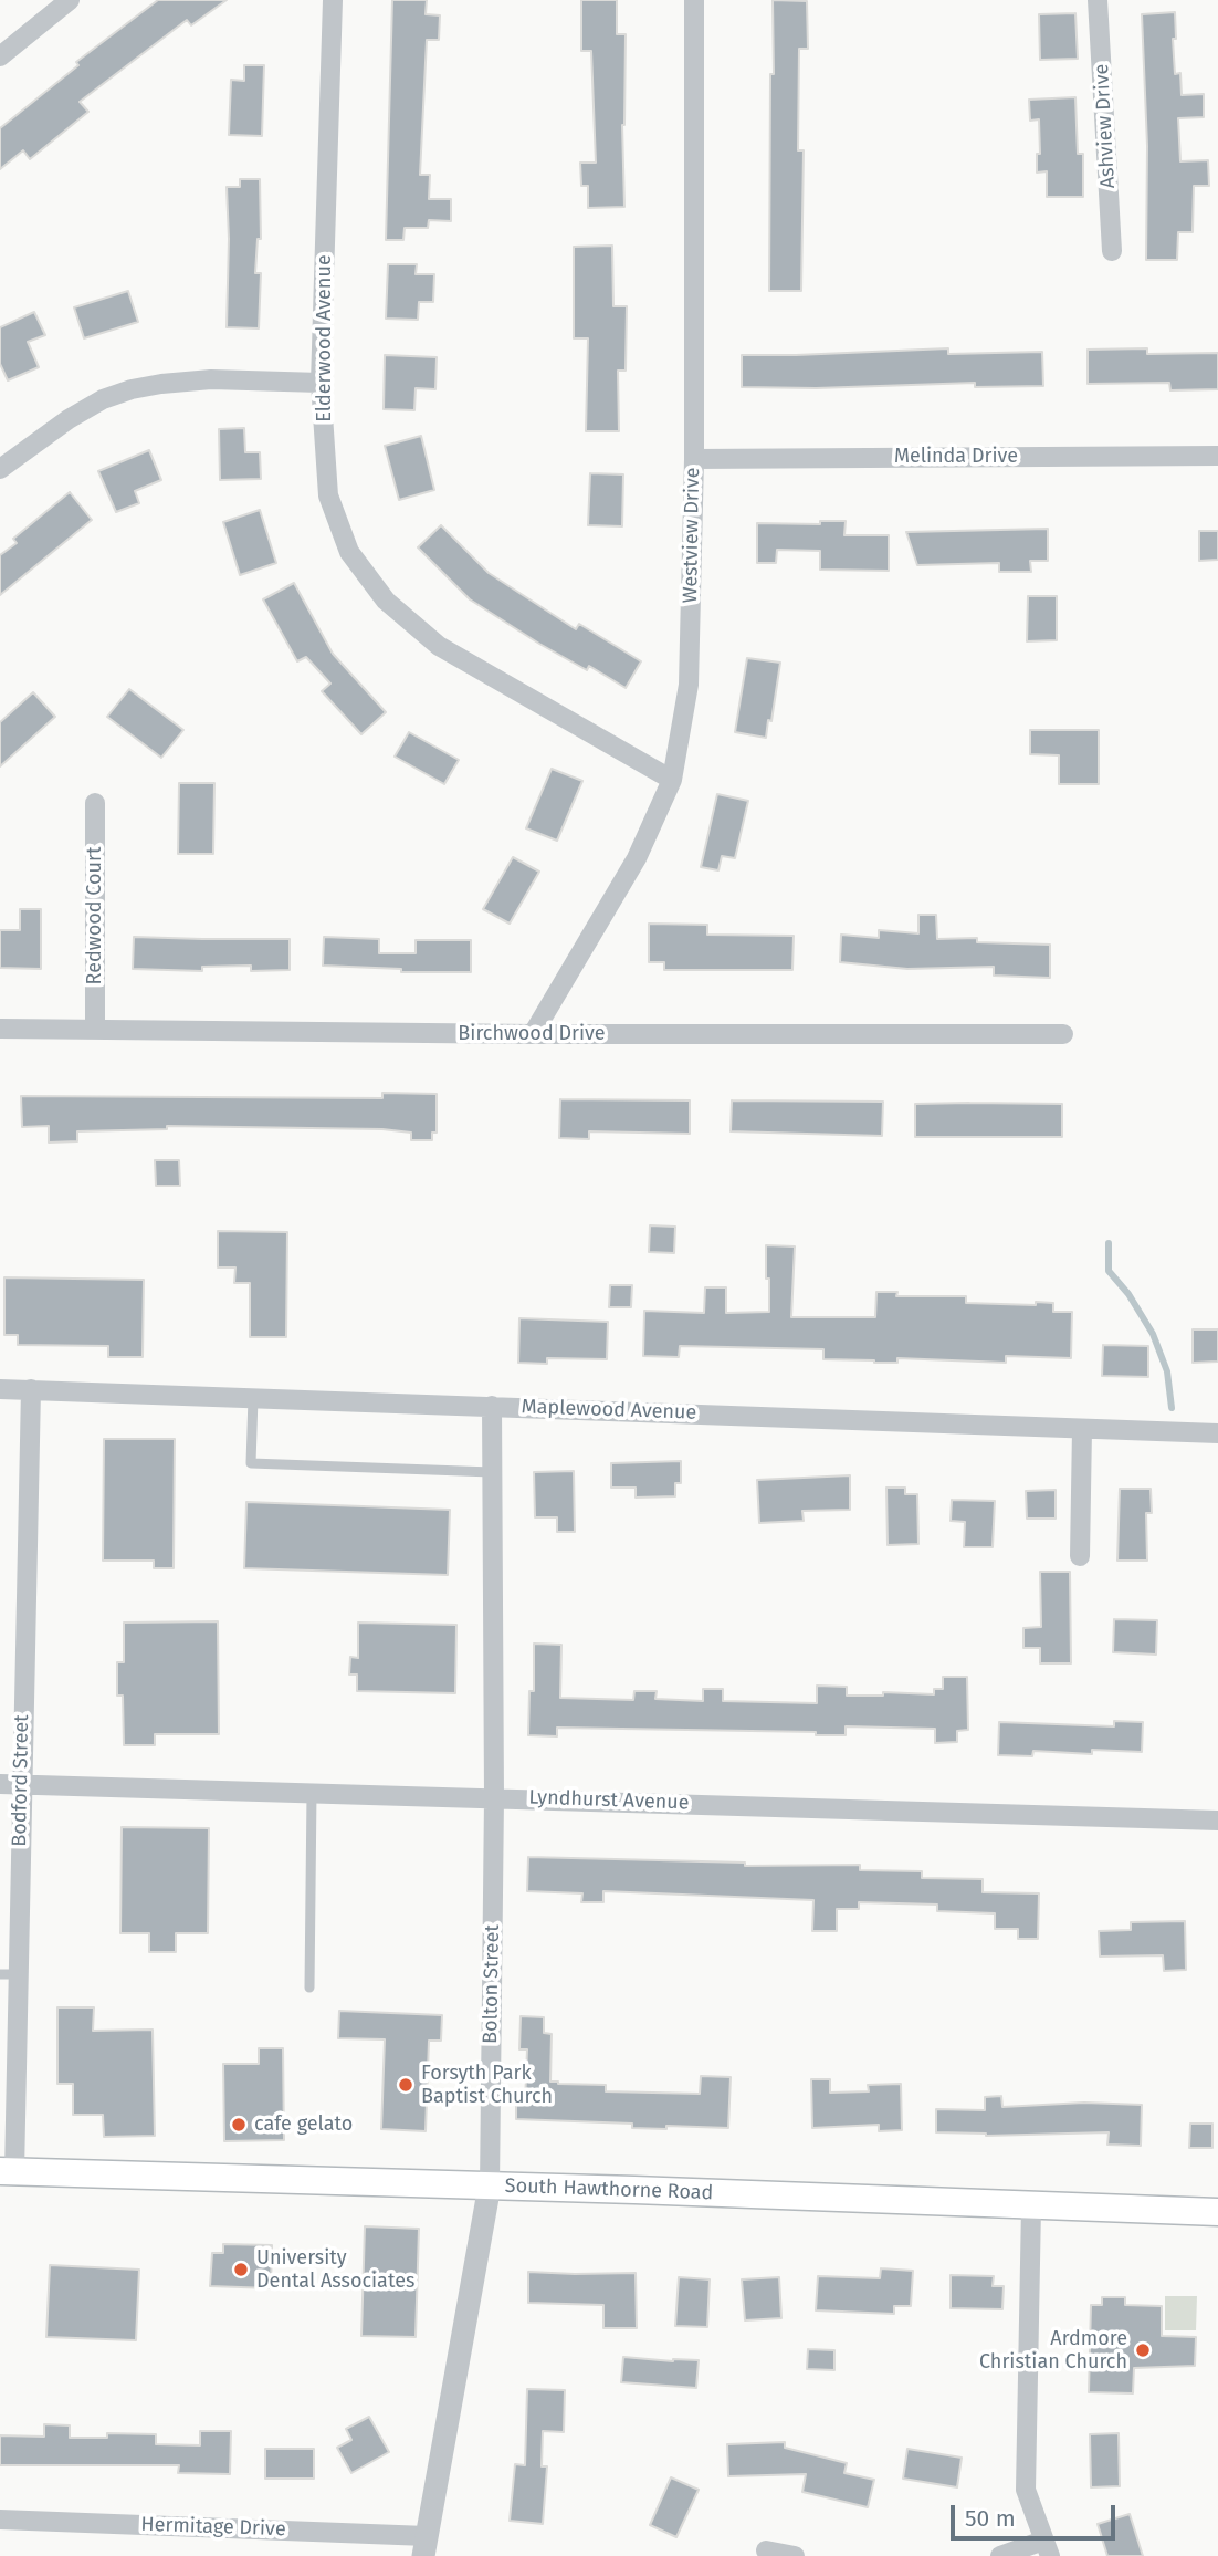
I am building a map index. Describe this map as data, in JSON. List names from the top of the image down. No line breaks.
{"streets":{"main road":["South Hawthorne Road"],"street":["Ashview Drive","Elderwood Avenue","Melinda Drive","Westview Drive","Redwood Court","Birchwood Drive","Maplewood Avenue","Bodford Street","Lyndhurst Avenue","Bolton Street","Hermitage Drive"]},"crossings":[["Elderwood Avenue","Westview Drive"],["Melinda Drive","Westview Drive"],["Westview Drive","Birchwood Drive"],["Redwood Court","Birchwood Drive"],["Maplewood Avenue","Bodford Street"],["Maplewood Avenue","Bolton Street"],["Bodford Street","Lyndhurst Avenue"],["Bodford Street","South Hawthorne Road"],["Lyndhurst Avenue","Bolton Street"],["Bolton Street","South Hawthorne Road"],["Bolton Street","Hermitage Drive"]],"places":["Forsyth Park Baptist Church","cafe gelato","University Dental Associates","Ardmore Christian Church"],"scale_bar":"50 m"}
